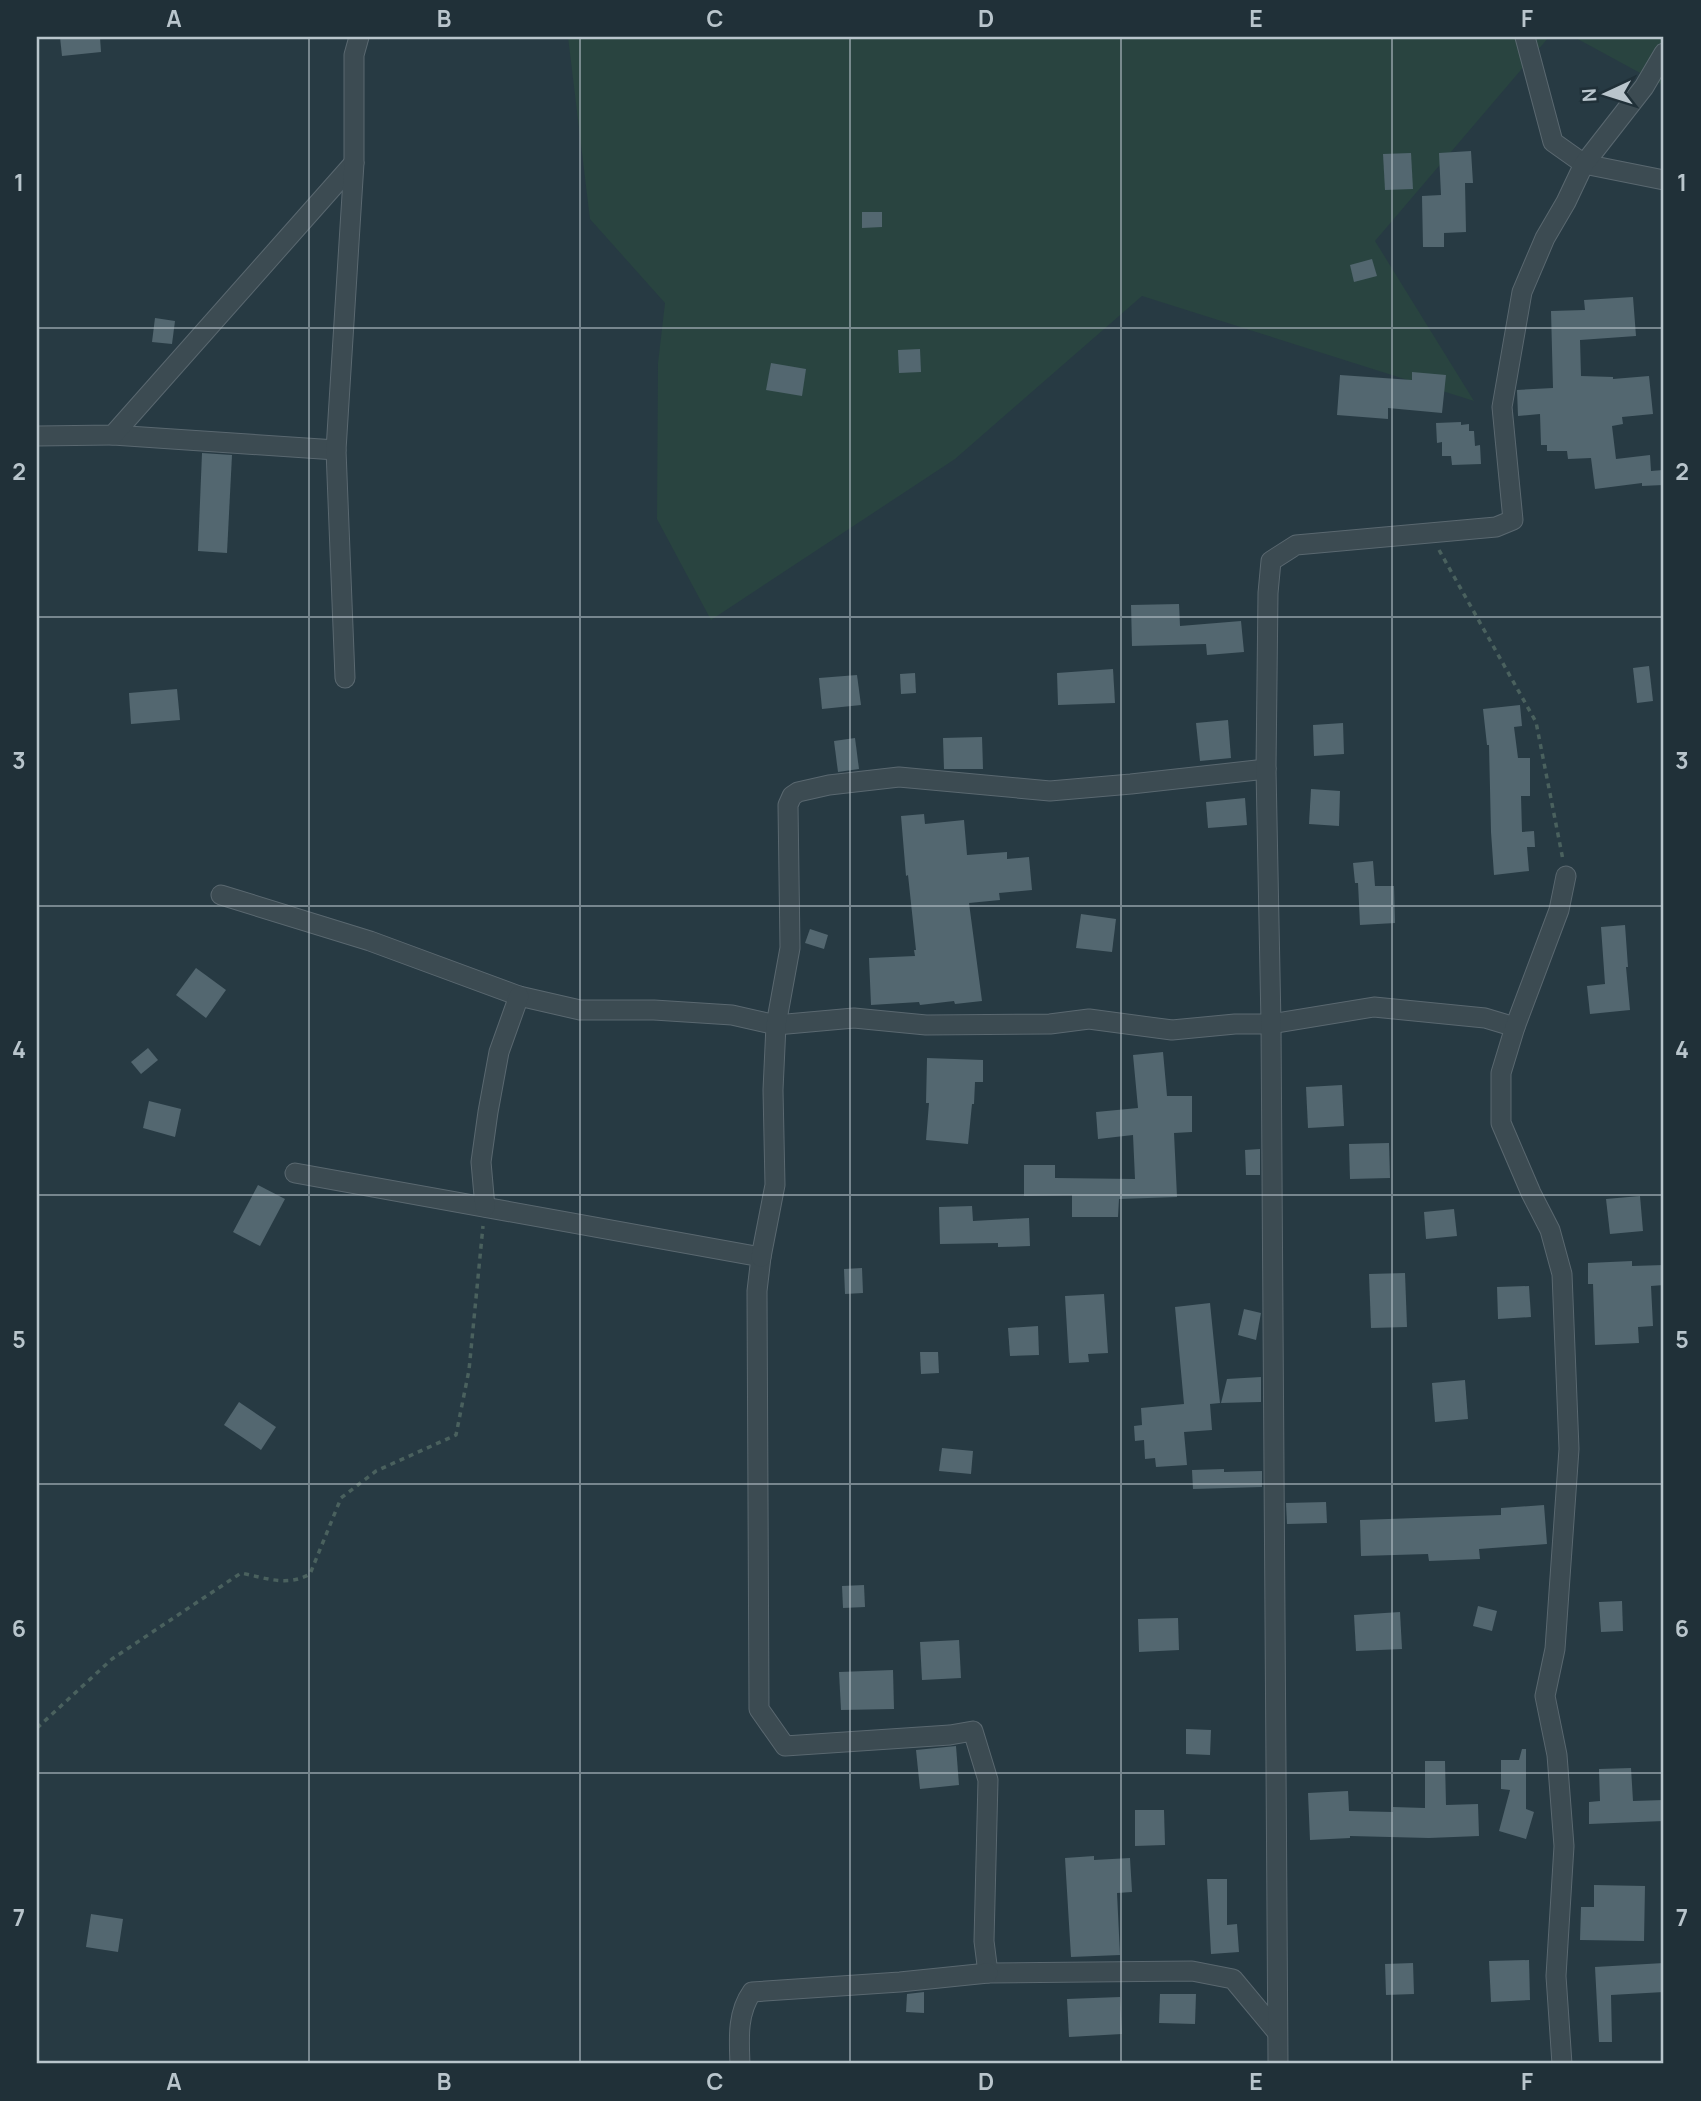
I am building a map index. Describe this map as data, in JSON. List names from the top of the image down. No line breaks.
{"north":"left","grid":{"columns":["A","B","C","D","E","F"],"rows":["1","2","3","4","5","6","7"]}}
